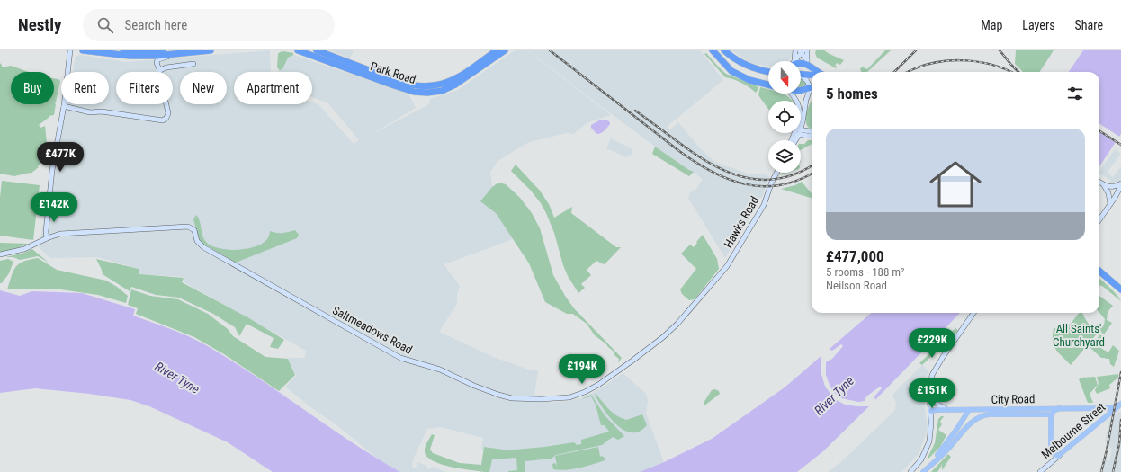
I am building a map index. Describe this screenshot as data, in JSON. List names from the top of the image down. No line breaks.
{"streets":{"highway":["Park Road"],"main road":["City Road","Melbourne Street"],"street":["Hawks Road","Saltmeadows Road"]},"crossings":[["Hawks Road","Saltmeadows Road"],["City Road","Melbourne Street"]],"water":["River Tyne"],"parks":["All Saints' Churchyard"],"north":"bottom","page":{"header":"Nestly","search":"Search here","nav":["Map","Layers","Share"],"chip":["Buy","Rent","Filters","New","Apartment"],"heading":"5 homes","list":[{"name":"£477,000","note":"5 rooms · 188 m² · Neilson Road"}],"price":["£477K","£142K","£229K","£194K","£151K"]}}
